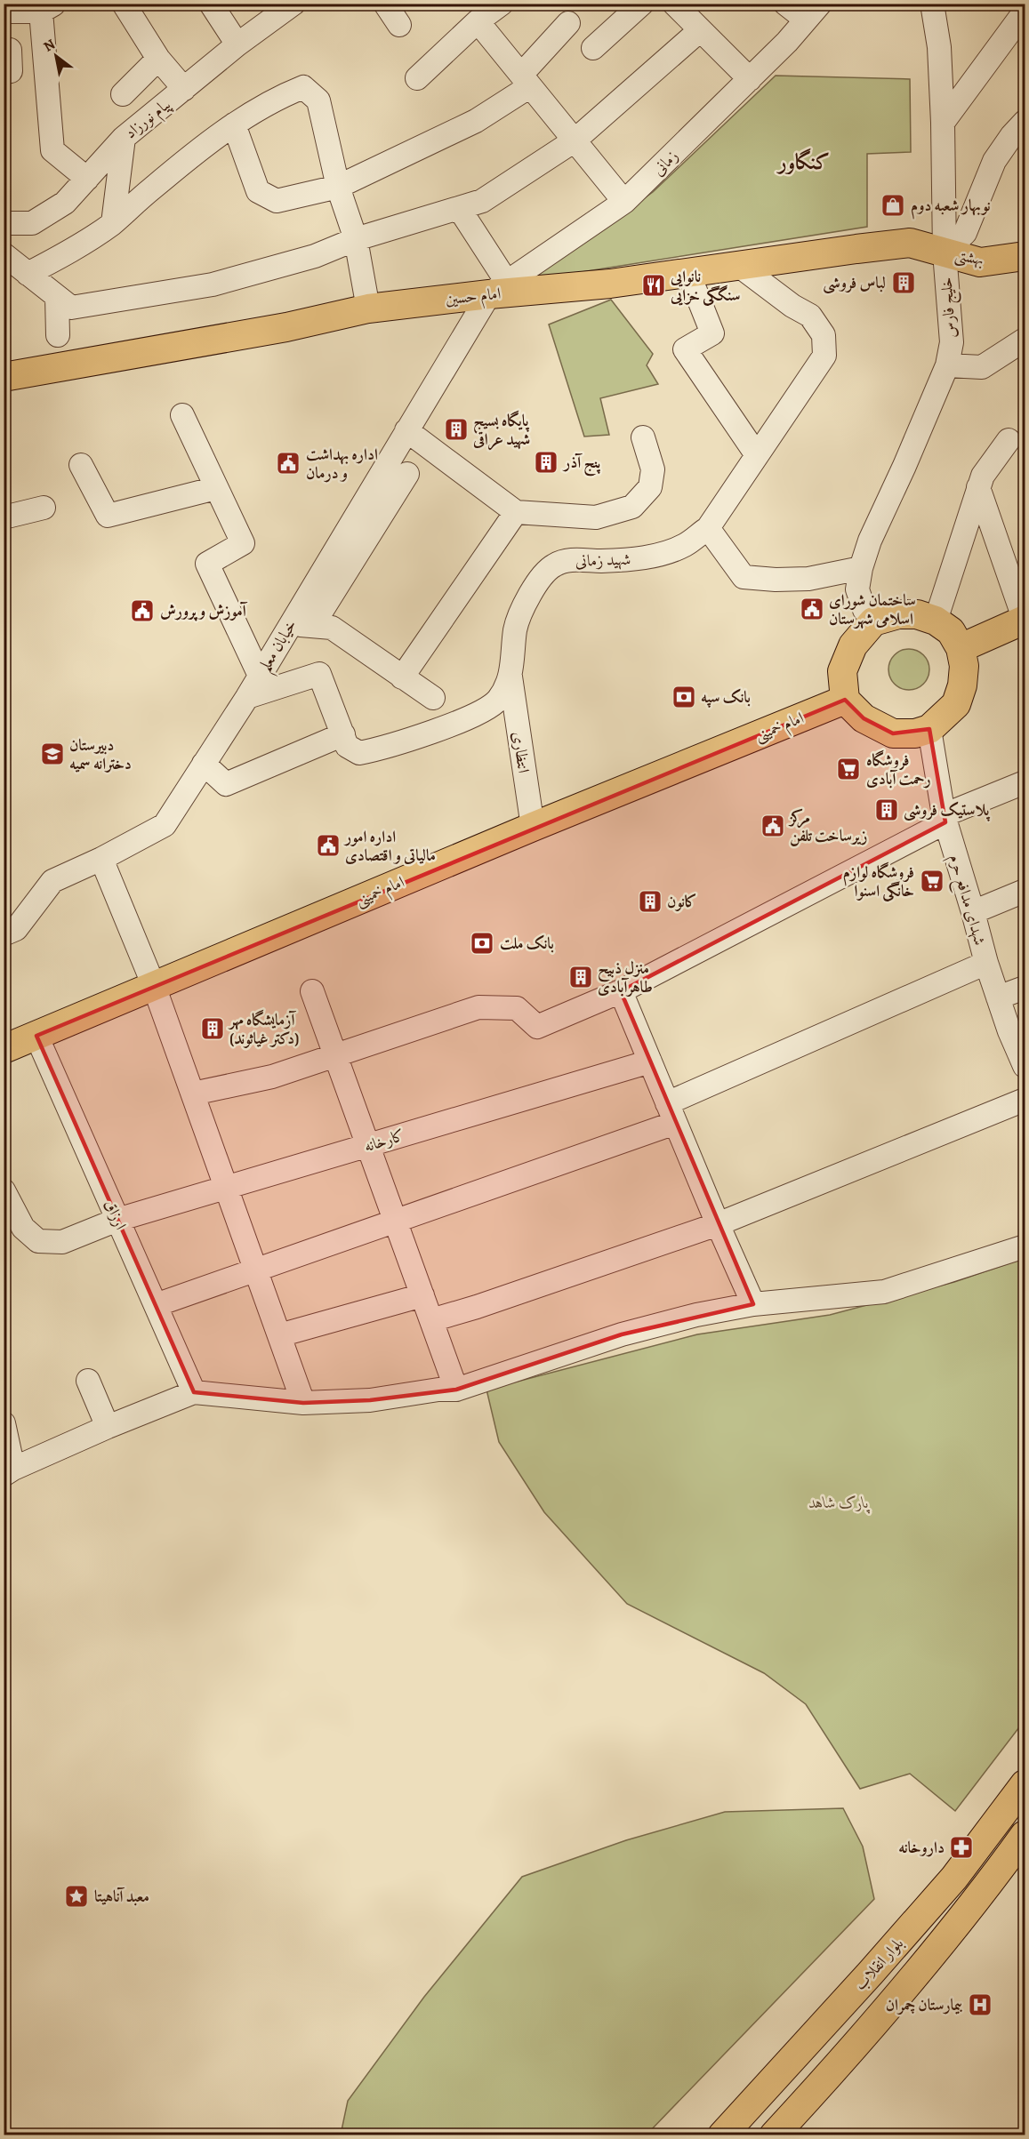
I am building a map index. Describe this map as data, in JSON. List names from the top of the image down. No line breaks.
{"streets":{"main road":["بهشتی","امام حسین","امام خمینی","بلوار انقلاب"],"street":["پیام نورزاد","زمانی","خلیج فارس","شهید زمانی","خیابان معلم","انتظاری","شهدای مدافع حرم","کارخانه","ارزاق"]},"crossings":[["زمانی","امام حسین"],["زمانی","خیابان معلم"],["بهشتی","امام حسین"],["بهشتی","خلیج فارس"],["امام حسین","خلیج فارس"],["امام حسین","شهید زمانی"],["امام حسین","خیابان معلم"],["خلیج فارس","امام خمینی"],["خلیج فارس","شهدای مدافع حرم"],["شهید زمانی","خیابان معلم"],["شهید زمانی","انتظاری"],["امام خمینی","انتظاری"],["امام خمینی","شهدای مدافع حرم"],["امام خمینی","ارزاق"],["کارخانه","ارزاق"]],"districts":["کنگاور"],"parks":["پارک شاهد"],"places":{"shop":["نوبهار شعبه دوم"],"building":["لباس فروشی","پایگاه بسیج شهید عراقی","پنج آذر","پلاستیک فروشی","کانون","منزل ذبیح طاهرآبادی","آزمایشگاه مهر (دکتر غیاثوند)"],"restaurant":["نانوایی سنگگی خزایی"],"public building":["اداره بهداشت و درمان","ساختمان شورای اسلامی شهرستان","آموزش و پرورش","مرکز زیرساخت تلفن","اداره امور مالیاتی و اقتصادی"],"bank":["بانک سپه","بانک ملت"],"school or university":["دبیرستان دخترانه سمیه"],"supermarket":["فروشگاه رحمت آبادی","فروشگاه لوازم خانگی اسنوا"],"pharmacy":["داروخانه"],"place":["معبد آناهیتا"],"hospital":["بیمارستان چمران"]},"north":"top left"}
